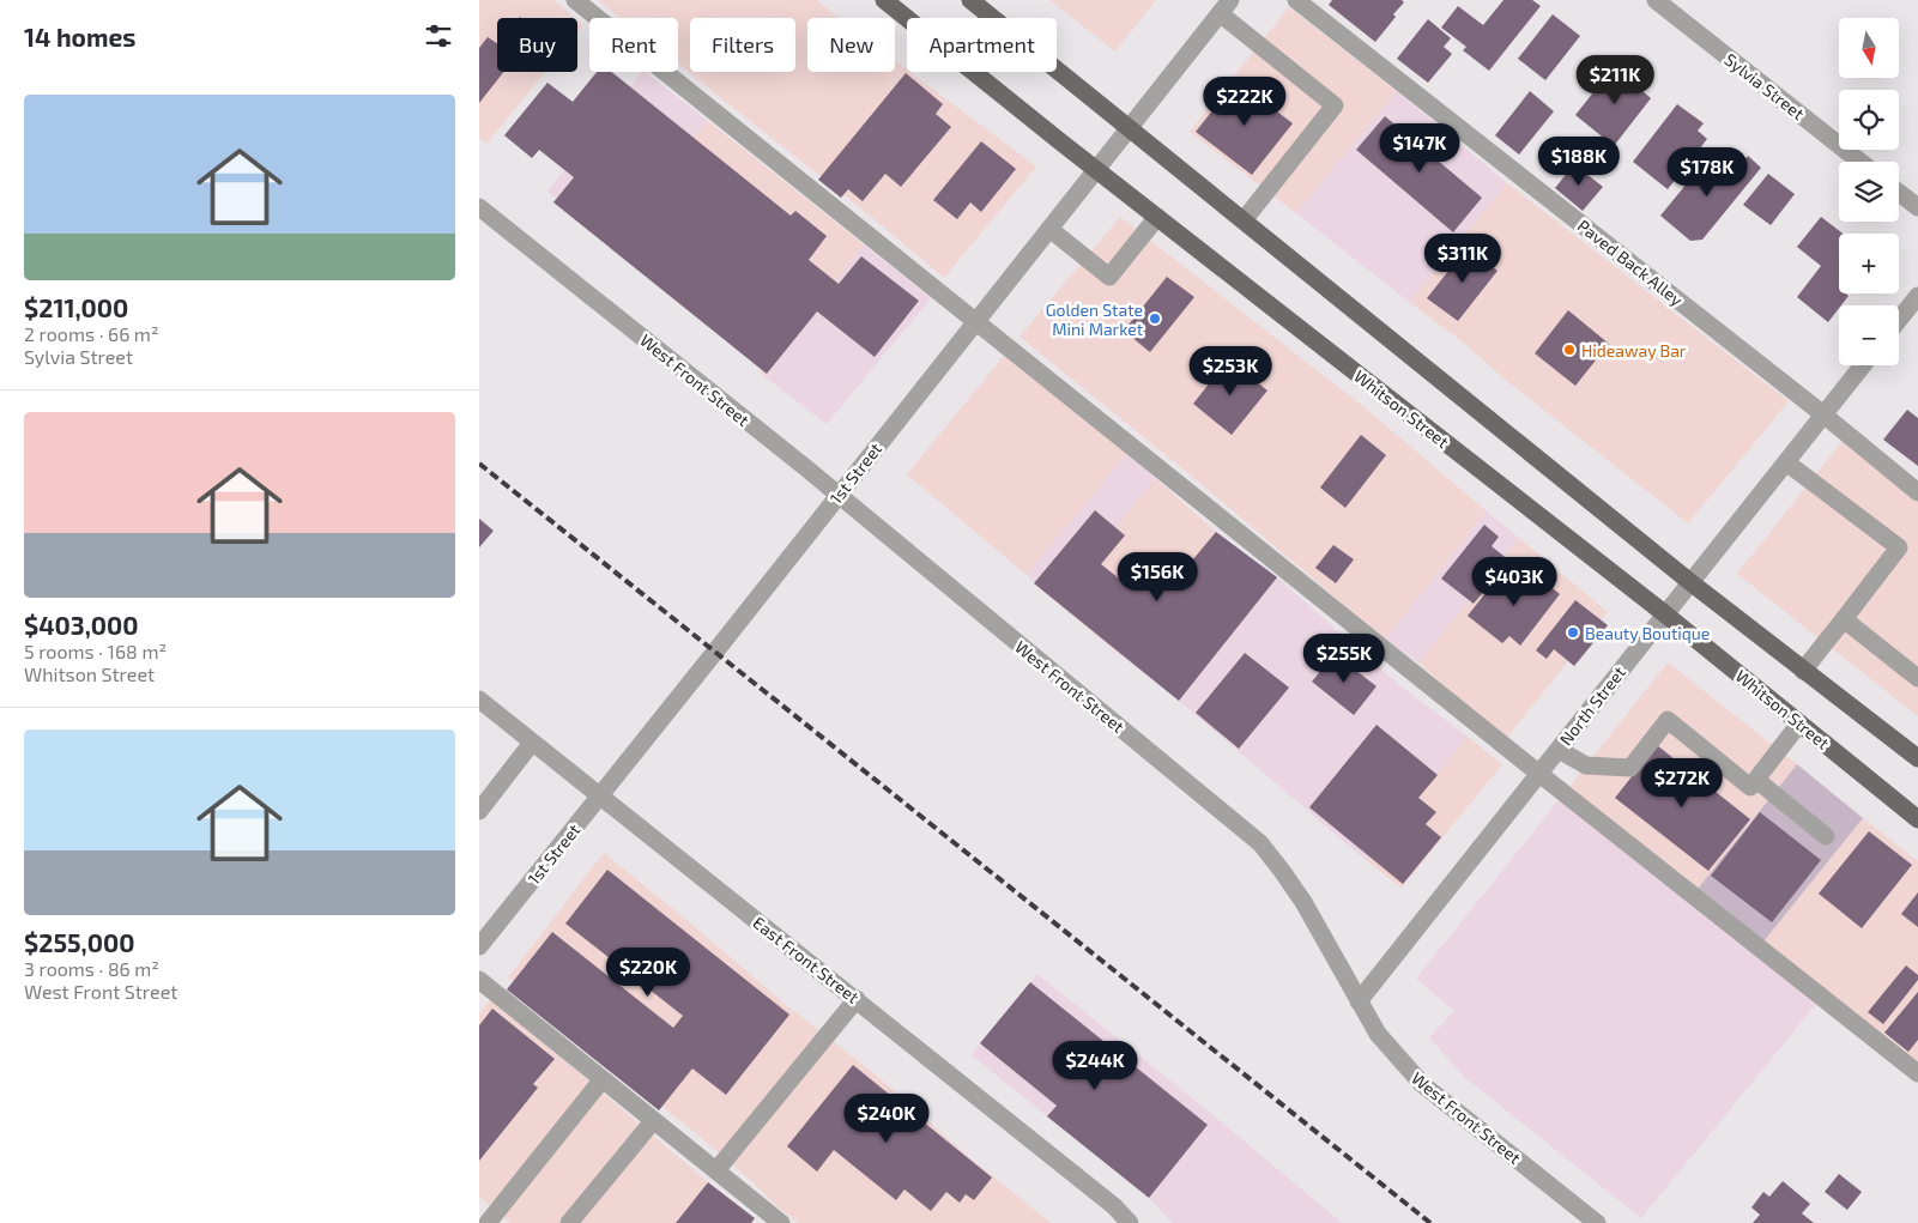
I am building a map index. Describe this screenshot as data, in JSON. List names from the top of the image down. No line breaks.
{"streets":{"main road":["Whitson Street"],"street":["Sylvia Street","Paved Back Alley","West Front Street","1st Street","North Street","East Front Street"]},"crossings":[["Paved Back Alley","North Street"],["West Front Street","1st Street"],["West Front Street","North Street"],["Whitson Street","1st Street"],["Whitson Street","North Street"],["1st Street","East Front Street"]],"places":["Golden State Mini Market","Hideaway Bar","Beauty Boutique"],"north":"bottom","page":{"heading":"14 homes","map_buttons":["+","−"],"chip":["Buy","Rent","Filters","New","Apartment"],"price":["$211K","$222K","$147K","$188K","$178K","$311K","$253K","$156K","$403K","$255K","$272K","$220K","$244K","$240K"],"list":[{"name":"$211,000","note":"2 rooms · 66 m² · Sylvia Street"},{"name":"$403,000","note":"5 rooms · 168 m² · Whitson Street"},{"name":"$255,000","note":"3 rooms · 86 m² · West Front Street"}]}}
